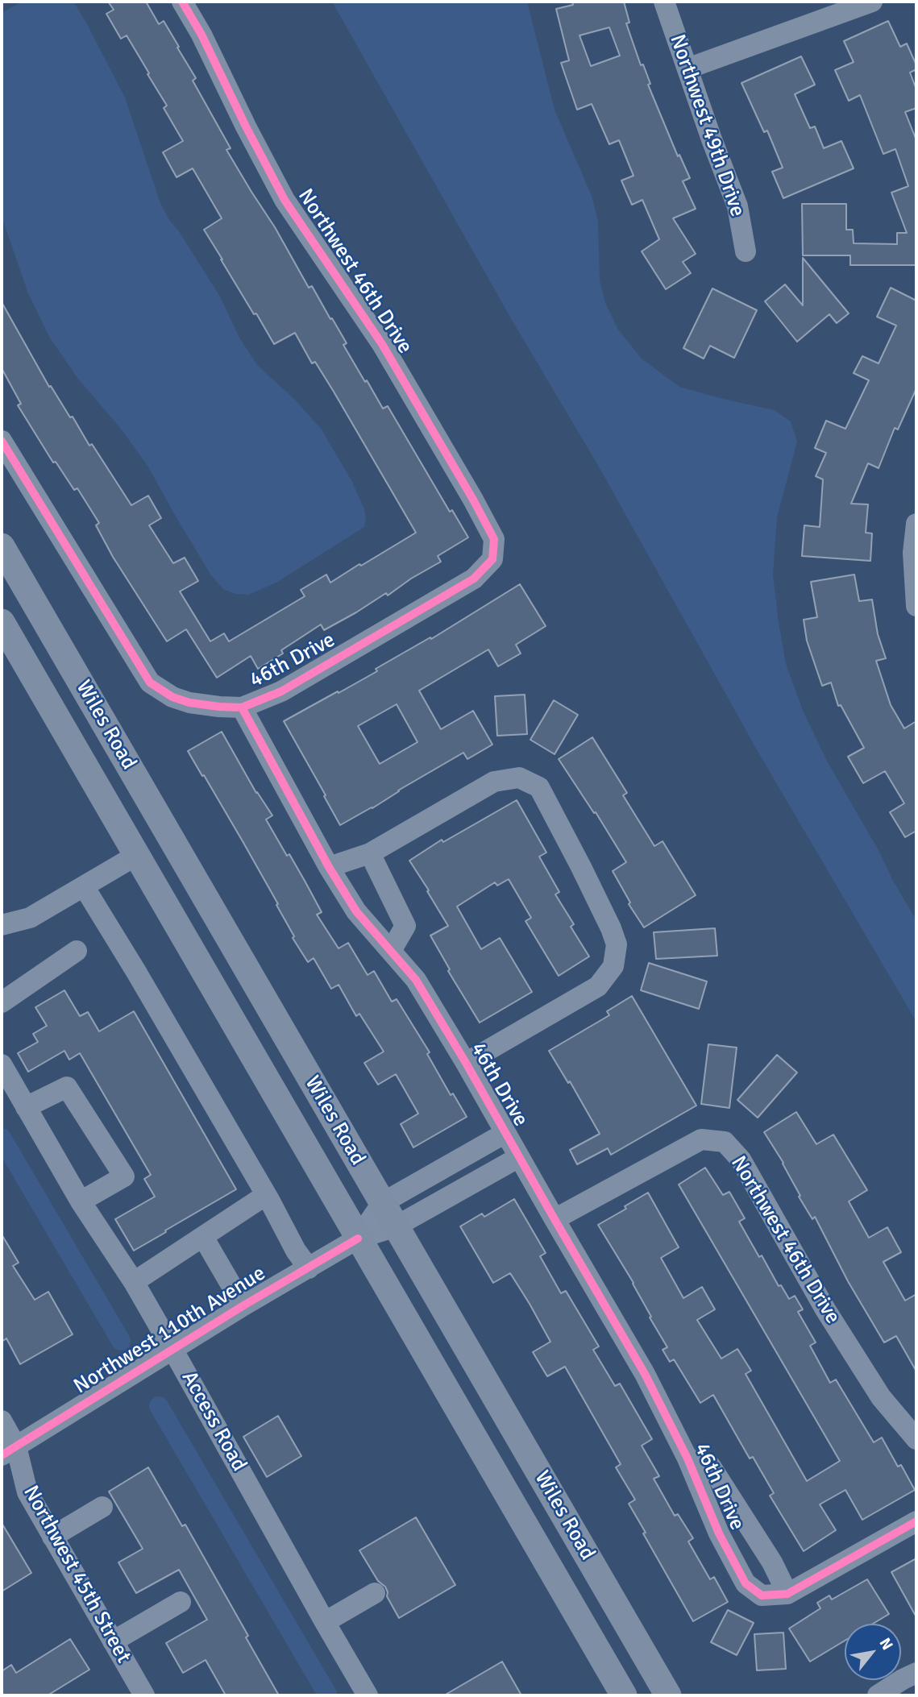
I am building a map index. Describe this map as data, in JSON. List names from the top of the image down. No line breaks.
{"streets":{"main road":["Wiles Road"],"street":["Northwest 49th Drive","Northwest 46th Drive","46th Drive","Northwest 110th Avenue","Access Road","Northwest 45th Street"]},"crossings":[["Northwest 46th Drive","46th Drive"],["Wiles Road","Northwest 110th Avenue"],["Northwest 110th Avenue","Access Road"],["Northwest 110th Avenue","Northwest 45th Street"]],"north":"top right"}
